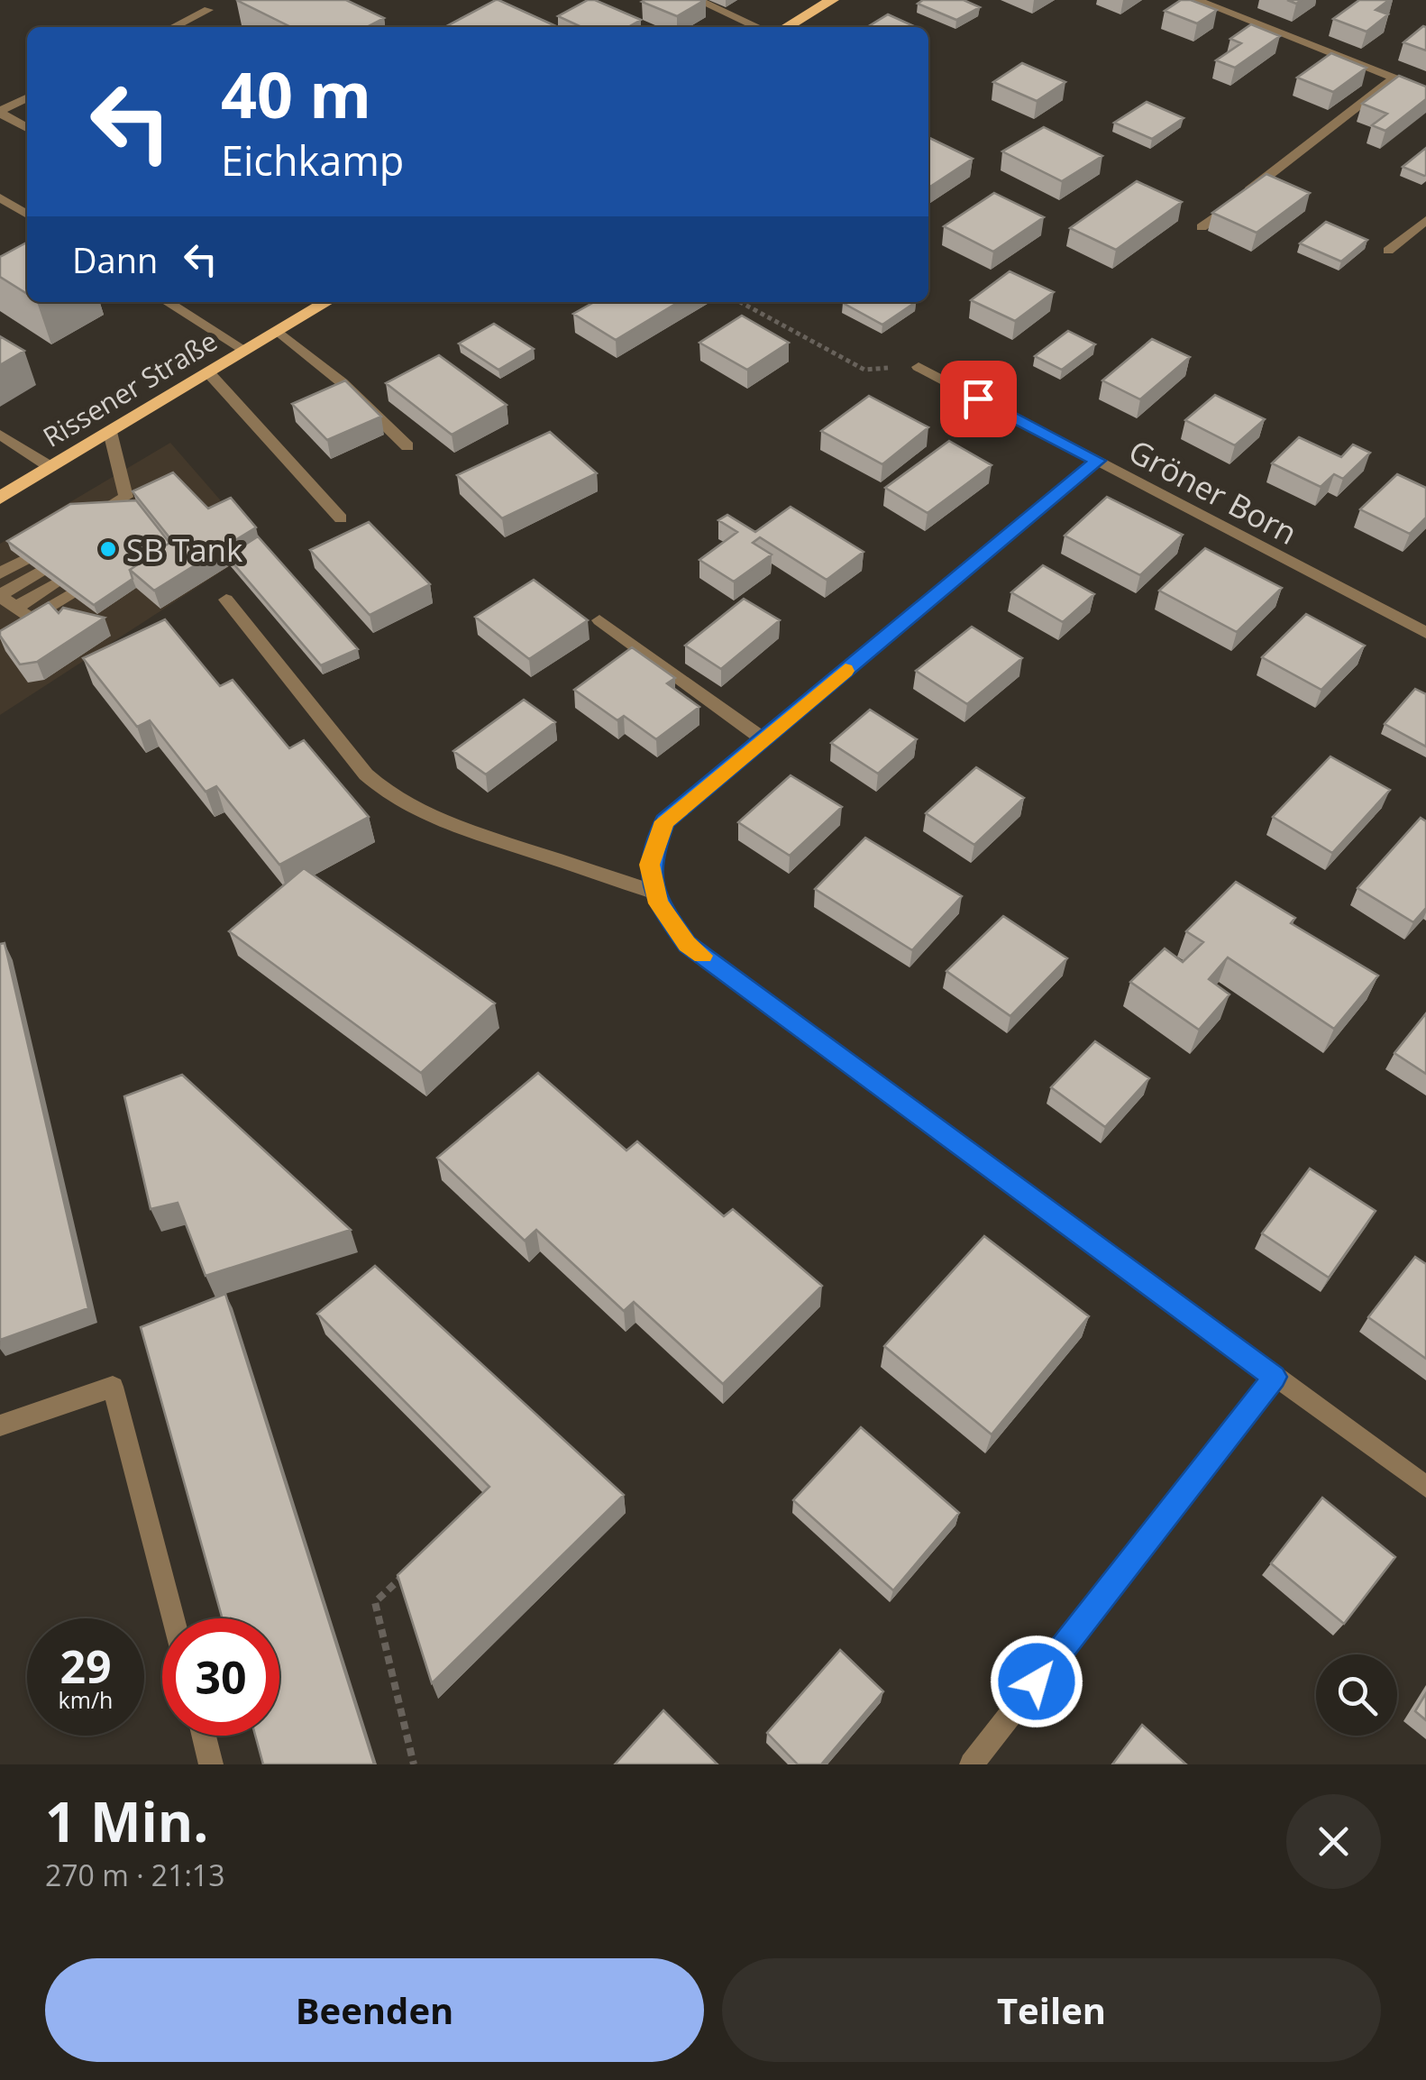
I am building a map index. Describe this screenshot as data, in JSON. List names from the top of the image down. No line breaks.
{"streets":{"main road":["Rissener Straße"],"street":["Gröner Born"]},"places":["SB Tank"],"page":{"turn":["40 m","Eichkamp"],"then":"Dann","speed":"29 km/h","limit":"30","heading":["1 Min.","270 m · 21:13"],"buttons":["Beenden","Teilen"]}}
